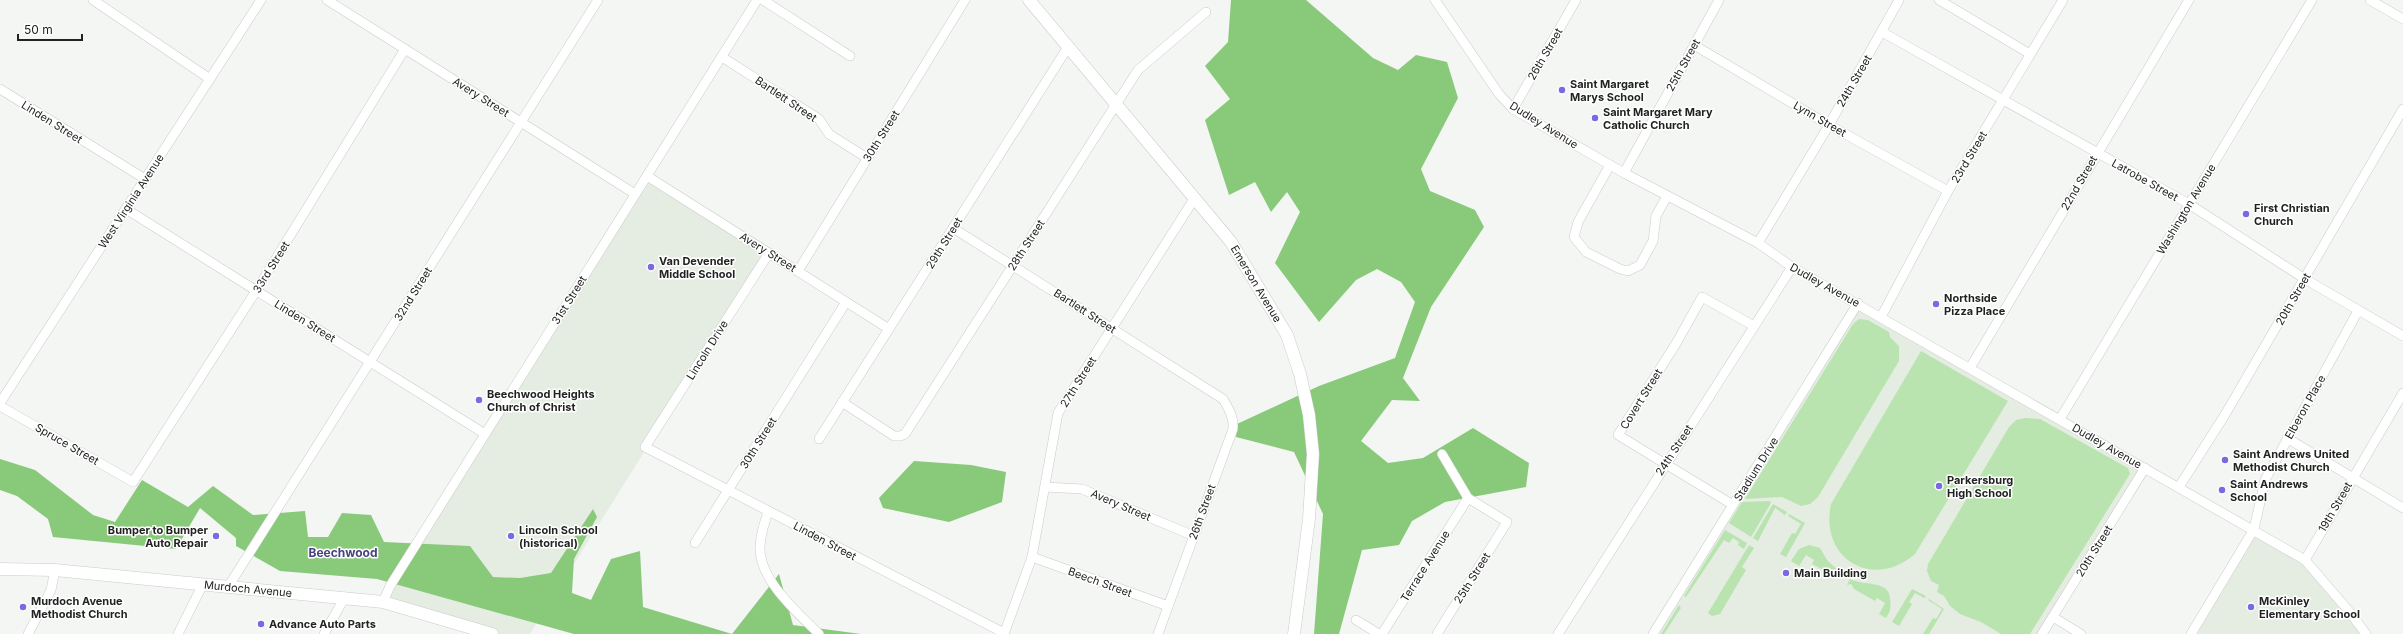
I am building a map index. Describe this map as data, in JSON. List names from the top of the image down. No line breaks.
{"streets":{"main road":["Emerson Avenue","Murdoch Avenue"],"street":["26th Street","25th Street","24th Street","Avery Street","Bartlett Street","Lynn Street","Linden Street","Dudley Avenue","30th Street","23rd Street","Latrobe Street","22nd Street","West Virginia Avenue","Washington Avenue","29th Street","28th Street","33rd Street","32nd Street","20th Street","31st Street","Lincoln Drive","27th Street","Covert Street","Elberon Place","Spruce Street","Stadium Drive","19th Street","Terrace Avenue","Beech Street"]},"crossings":[["26th Street","Avery Street"],["26th Street","Bartlett Street"],["26th Street","Dudley Avenue"],["26th Street","Beech Street"],["25th Street","Lynn Street"],["25th Street","Dudley Avenue"],["25th Street","Terrace Avenue"],["24th Street","Lynn Street"],["24th Street","Dudley Avenue"],["24th Street","Latrobe Street"],["24th Street","Covert Street"],["Avery Street","30th Street"],["Avery Street","29th Street"],["Avery Street","33rd Street"],["Avery Street","32nd Street"],["Avery Street","31st Street"],["Avery Street","Lincoln Drive"],["Avery Street","27th Street"],["Bartlett Street","30th Street"],["Bartlett Street","29th Street"],["Bartlett Street","28th Street"],["Bartlett Street","31st Street"],["Bartlett Street","27th Street"],["Lynn Street","23rd Street"],["Linden Street","30th Street"],["Linden Street","West Virginia Avenue"],["Linden Street","33rd Street"],["Linden Street","32nd Street"],["Linden Street","31st Street"],["Linden Street","Lincoln Drive"],["Linden Street","27th Street"],["Dudley Avenue","23rd Street"],["Dudley Avenue","22nd Street"],["Dudley Avenue","Washington Avenue"],["Dudley Avenue","20th Street"],["Dudley Avenue","Elberon Place"],["Dudley Avenue","Stadium Drive"],["Dudley Avenue","19th Street"],["23rd Street","Latrobe Street"],["Latrobe Street","22nd Street"],["Latrobe Street","Washington Avenue"],["Latrobe Street","20th Street"],["Latrobe Street","Elberon Place"],["29th Street","28th Street"],["29th Street","Emerson Avenue"],["28th Street","Emerson Avenue"],["33rd Street","Spruce Street"],["Emerson Avenue","27th Street"],["32nd Street","Murdoch Avenue"],["31st Street","Murdoch Avenue"],["27th Street","Beech Street"],["Covert Street","Stadium Drive"]],"districts":["Beechwood"],"places":["Saint Margaret Marys School","Saint Margaret Mary Catholic Church","First Christian Church","Van Devender Middle School","Northside Pizza Place","Beechwood Heights Church of Christ","Saint Andrews United Methodist Church","Parkersburg High School","Saint Andrews School","Bumper to Bumper Auto Repair","Lincoln School (historical)","Main Building","Murdoch Avenue Methodist Church","McKinley Elementary School","Advance Auto Parts"],"scale_bar":"50 m"}
